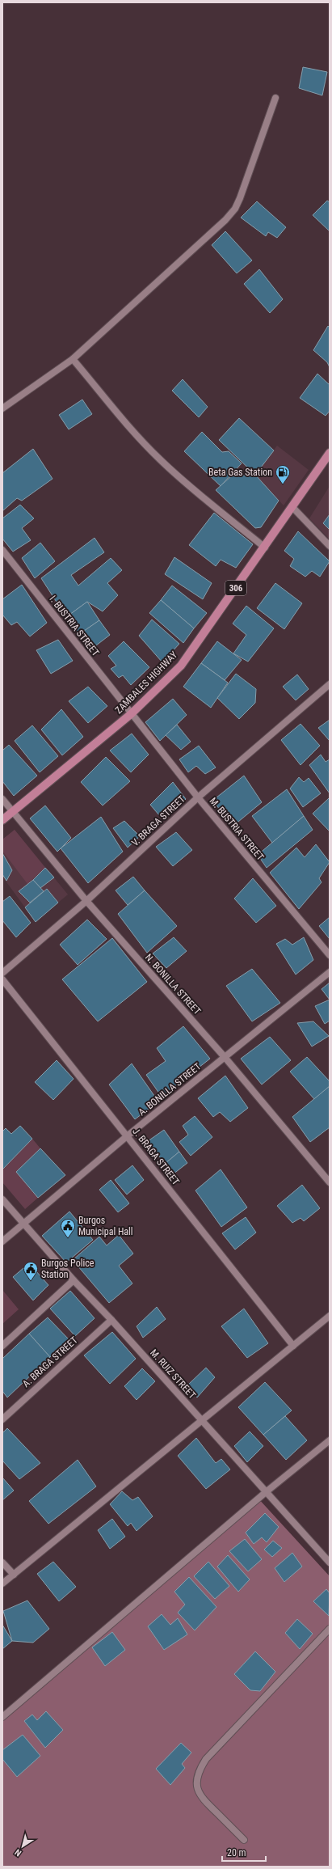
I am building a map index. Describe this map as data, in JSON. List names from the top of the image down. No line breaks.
{"streets":{"main road":["306","ZAMBALES HIGHWAY"],"street":["I. BUSTRIA STREET","V. BRAGA STREET","M. BUSTRIA STREET","N. BONILLA STREET","A. BONILLA STREET","J. BRAGA STREET","A. BRAGA STREET","M. RUIZ STREET"]},"crossings":[["I. BUSTRIA STREET","ZAMBALES HIGHWAY"],["I. BUSTRIA STREET","M. BUSTRIA STREET"],["ZAMBALES HIGHWAY","M. BUSTRIA STREET"],["ZAMBALES HIGHWAY","N. BONILLA STREET"],["V. BRAGA STREET","M. BUSTRIA STREET"],["V. BRAGA STREET","N. BONILLA STREET"],["N. BONILLA STREET","A. BONILLA STREET"],["A. BONILLA STREET","J. BRAGA STREET"],["A. BONILLA STREET","M. RUIZ STREET"],["A. BRAGA STREET","M. RUIZ STREET"]],"places":{"fuel station":["Beta Gas Station"],"public building":["Burgos Municipal Hall","Burgos Police Station"]},"scale_bar":"20 m","north":"bottom left"}
